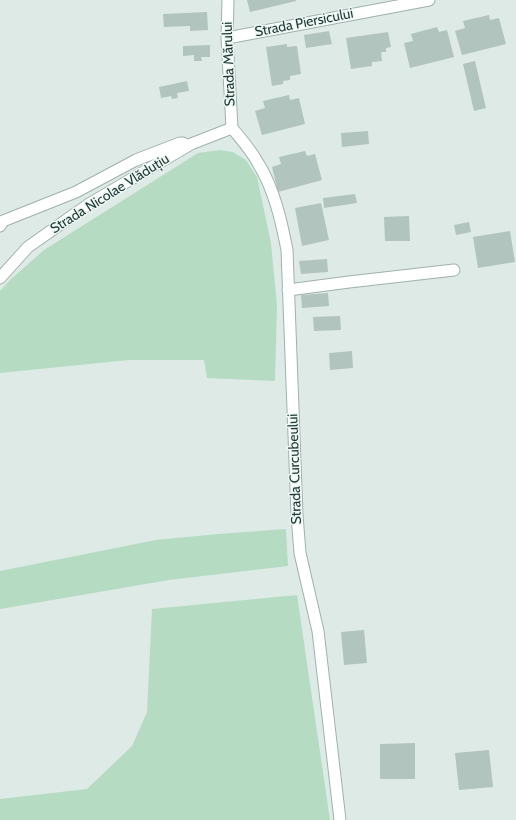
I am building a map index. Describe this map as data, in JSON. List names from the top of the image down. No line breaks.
{"streets":{"street":["Strada Piersicului","Strada Mărului","Strada Nicolae Vlăduțiu","Strada Curcubeului"]},"crossings":[["Strada Piersicului","Strada Mărului"],["Strada Mărului","Strada Nicolae Vlăduțiu"],["Strada Mărului","Strada Curcubeului"],["Strada Nicolae Vlăduțiu","Strada Curcubeului"]]}
